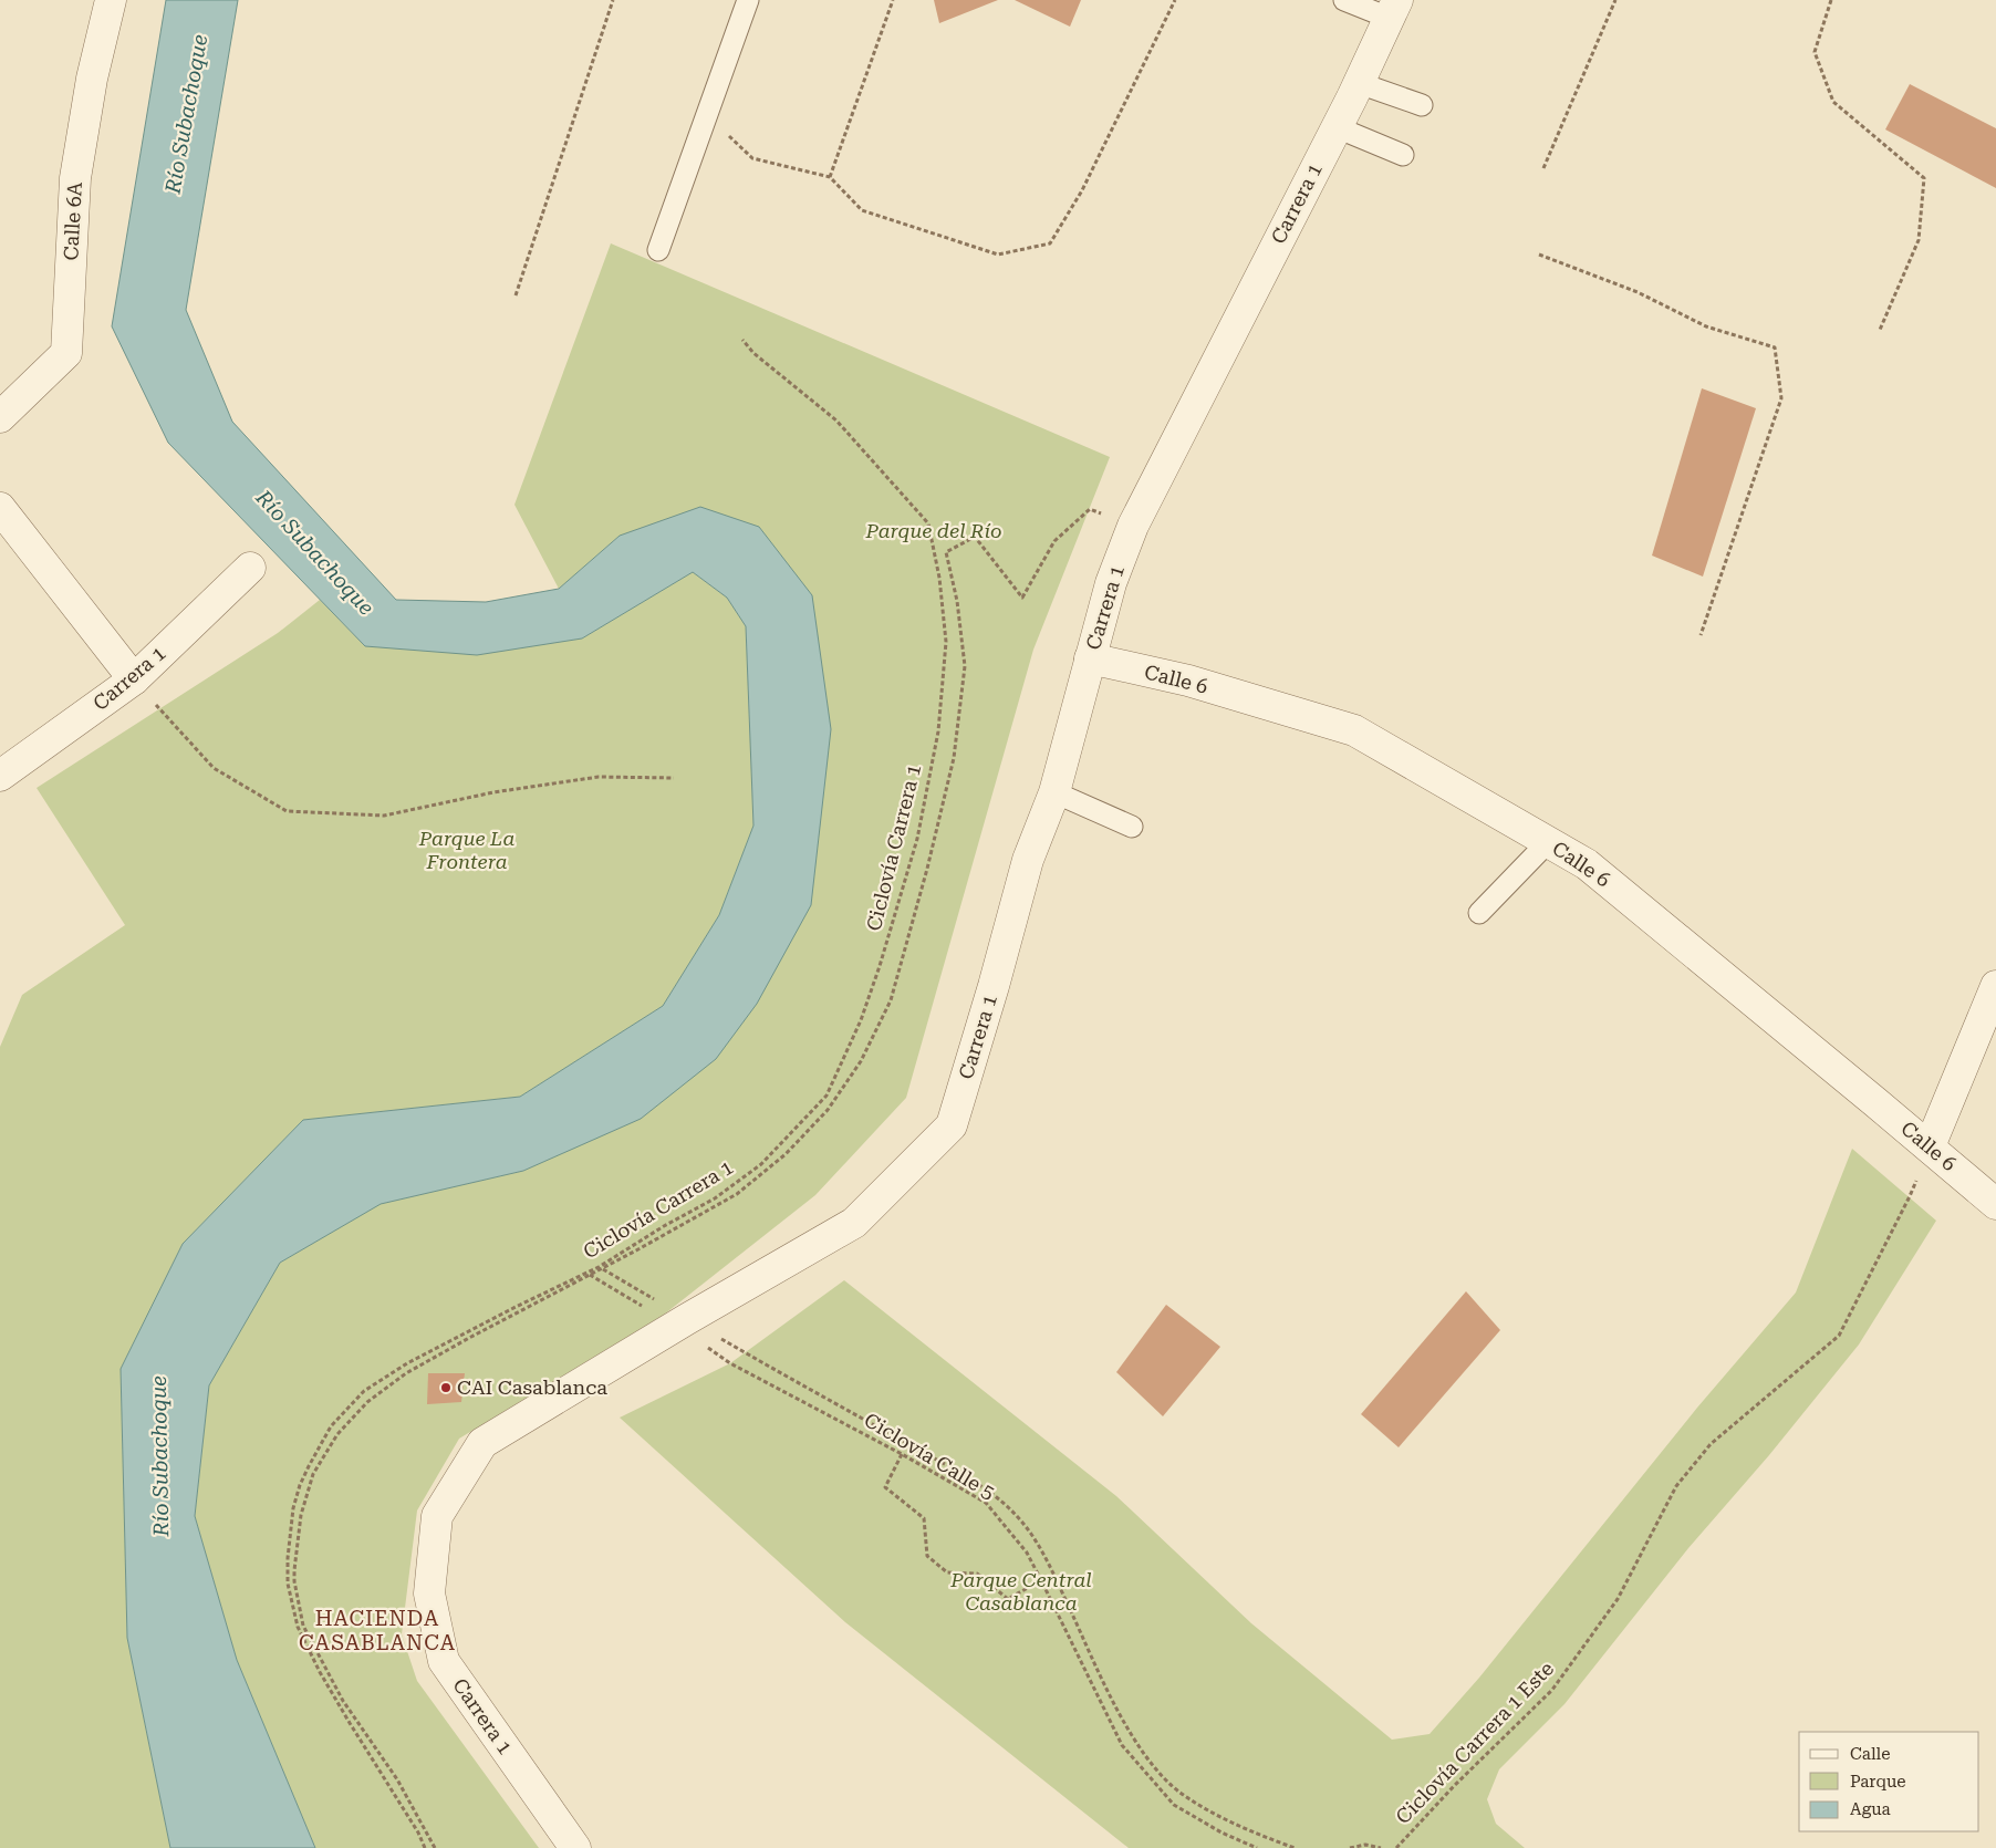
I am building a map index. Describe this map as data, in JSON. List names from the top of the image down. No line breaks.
{"streets":{"street":["Carrera 1","Calle 6A","Calle 6"],"path":["Ciclovía Carrera 1","Ciclovía Calle 5","Ciclovía Carrera 1 Este"]},"crossings":[["Carrera 1","Calle 6"],["Carrera 1","Ciclovía Calle 5"],["Calle 6","Ciclovía Carrera 1 Este"],["Ciclovía Carrera 1","Ciclovía Calle 5"]],"districts":["HACIENDA CASABLANCA"],"water":["Río Subachoque"],"parks":["Parque del Río","Parque La Frontera","Parque Central Casablanca"],"places":["CAI Casablanca"],"legend":["Calle","Parque","Agua"]}
